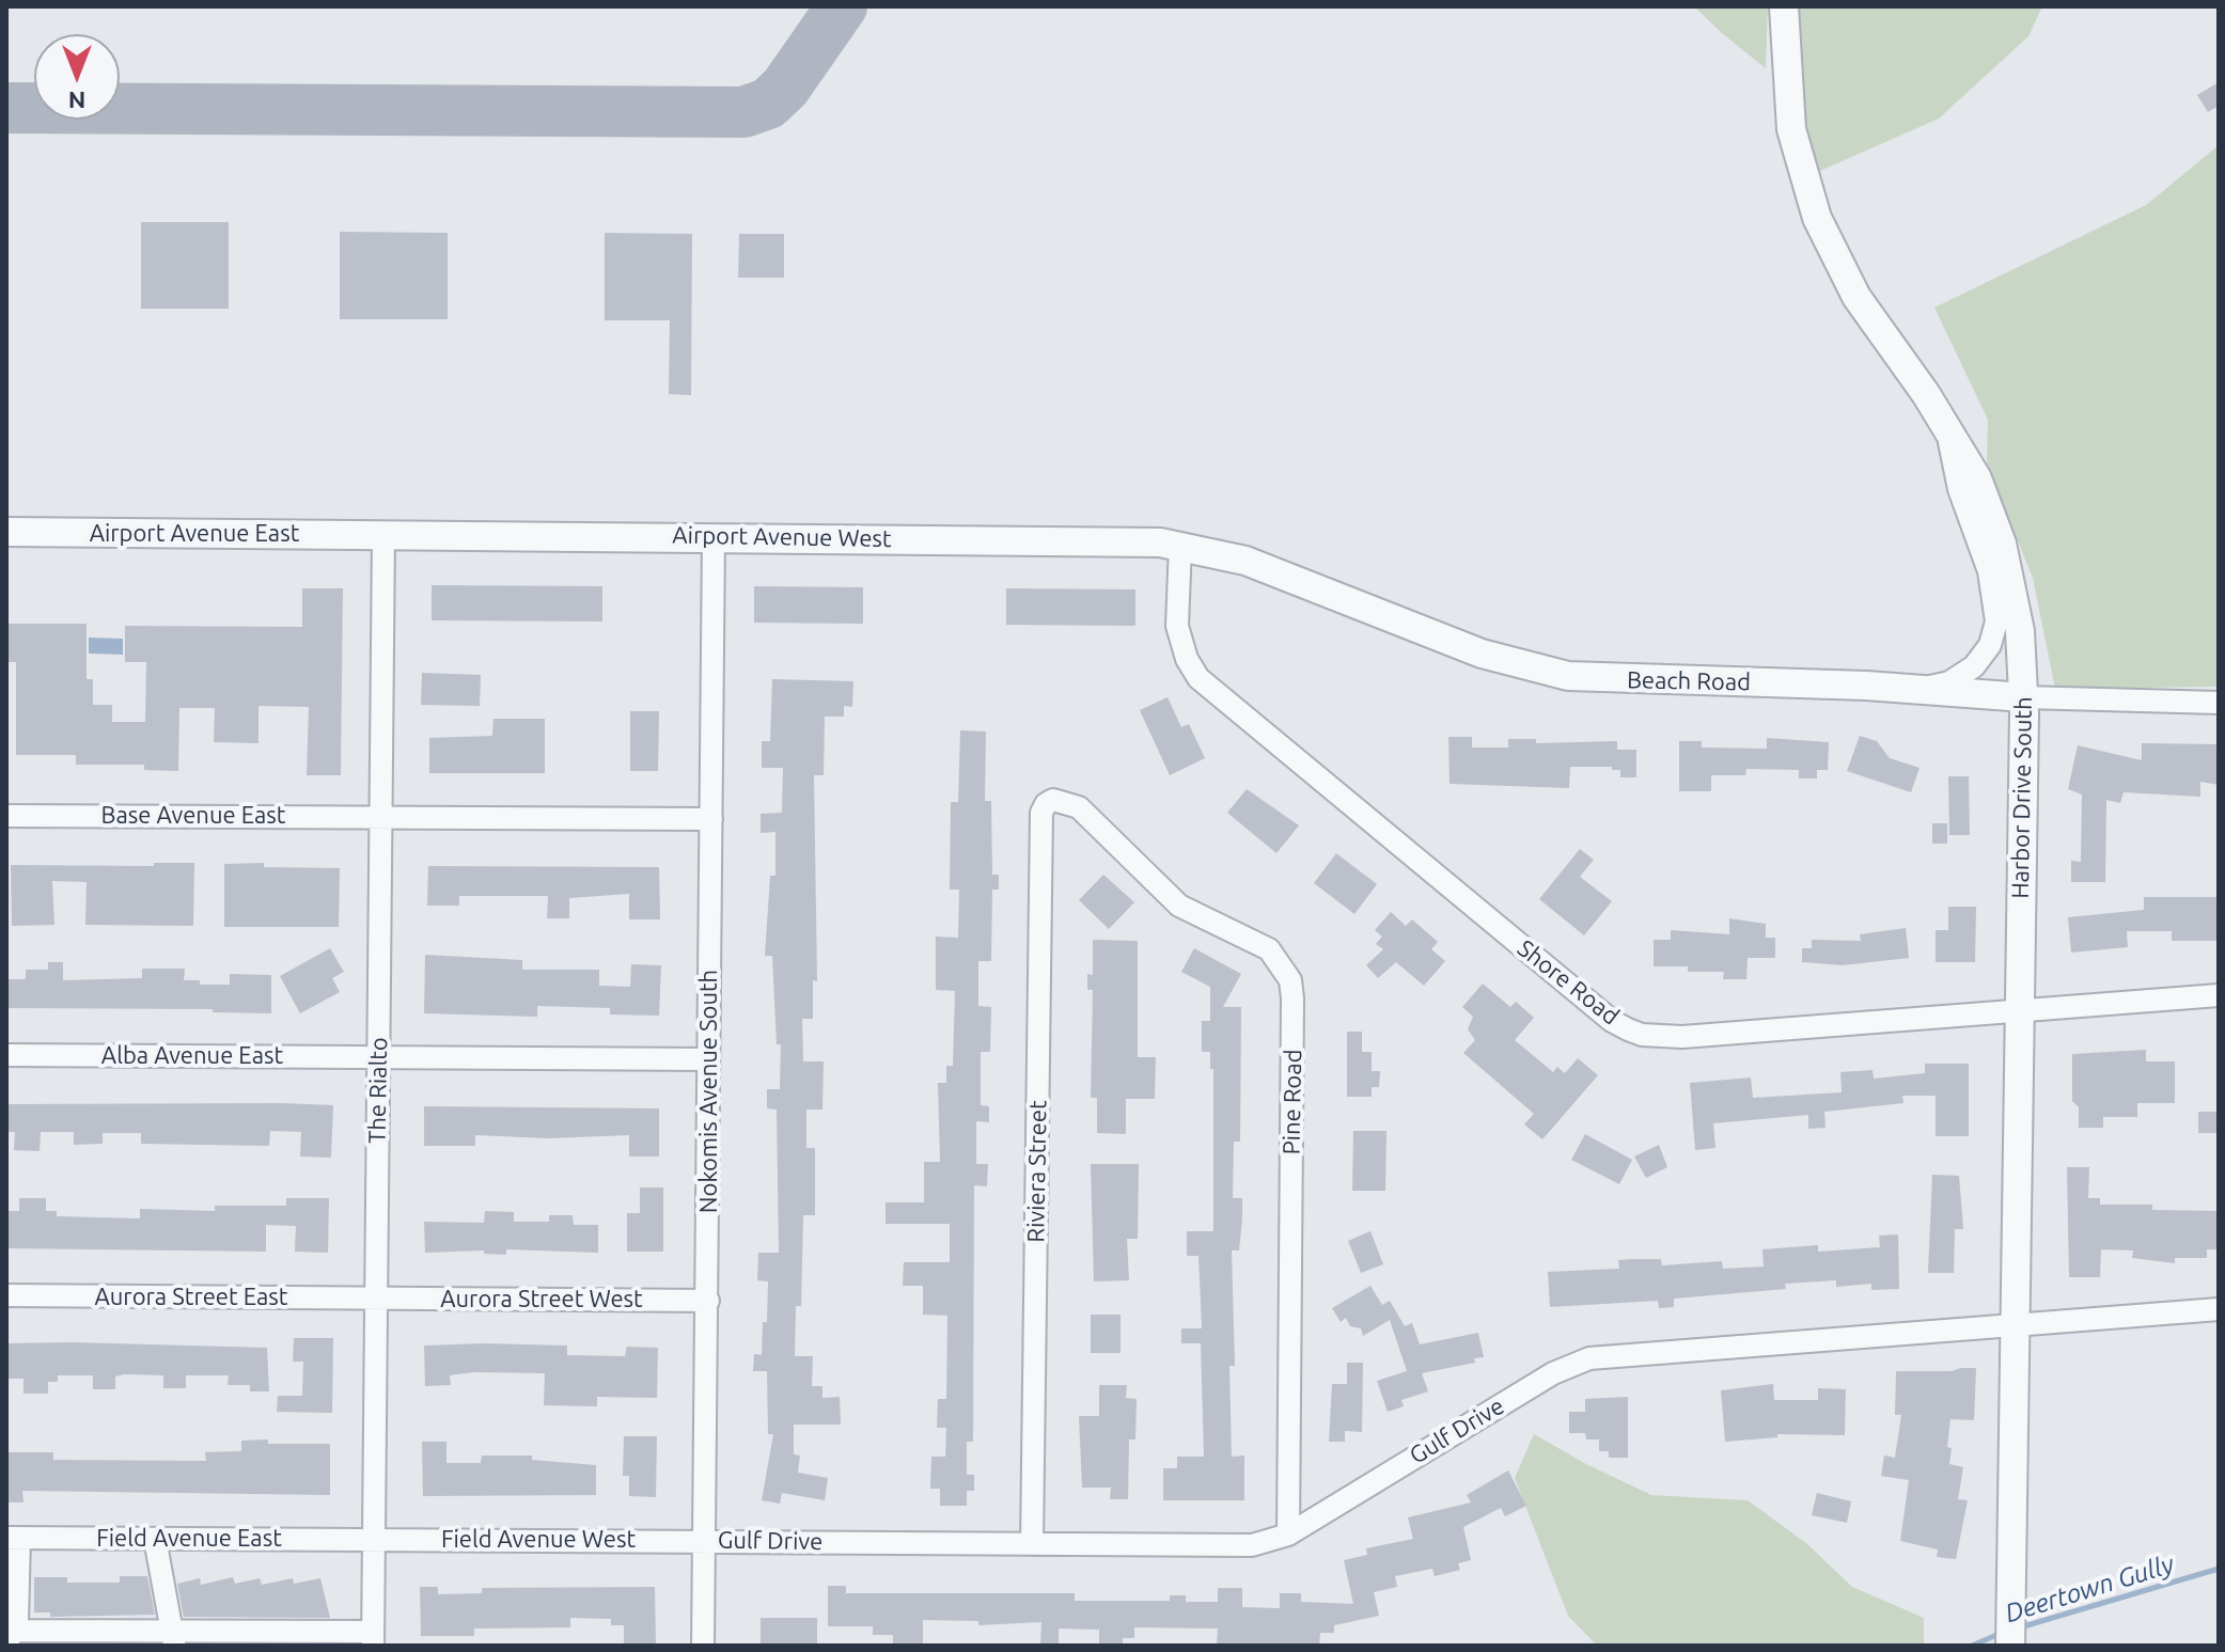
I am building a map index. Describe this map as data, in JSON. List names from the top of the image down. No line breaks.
{"streets":{"street":["Airport Avenue East","Airport Avenue West","Beach Road","Harbor Drive South","Base Avenue East","Shore Road","Alba Avenue East","The Rialto","Nokomis Avenue South","Pine Road","Riviera Street","Aurora Street East","Aurora Street West","Gulf Drive","Field Avenue East","Field Avenue West"]},"crossings":[["Airport Avenue East","Airport Avenue West"],["Airport Avenue East","The Rialto"],["Airport Avenue West","Beach Road"],["Airport Avenue West","Shore Road"],["Airport Avenue West","The Rialto"],["Airport Avenue West","Nokomis Avenue South"],["Beach Road","Harbor Drive South"],["Beach Road","Shore Road"],["Harbor Drive South","Shore Road"],["Harbor Drive South","Gulf Drive"],["Base Avenue East","The Rialto"],["Base Avenue East","Nokomis Avenue South"],["Alba Avenue East","The Rialto"],["Alba Avenue East","Nokomis Avenue South"],["The Rialto","Aurora Street East"],["The Rialto","Aurora Street West"],["The Rialto","Field Avenue East"],["The Rialto","Field Avenue West"],["Nokomis Avenue South","Aurora Street West"],["Nokomis Avenue South","Gulf Drive"],["Nokomis Avenue South","Field Avenue West"],["Pine Road","Riviera Street"],["Pine Road","Gulf Drive"],["Riviera Street","Gulf Drive"],["Aurora Street East","Aurora Street West"],["Gulf Drive","Field Avenue West"],["Field Avenue East","Field Avenue West"]],"water":["Deertown Gully"],"north":"bottom"}
